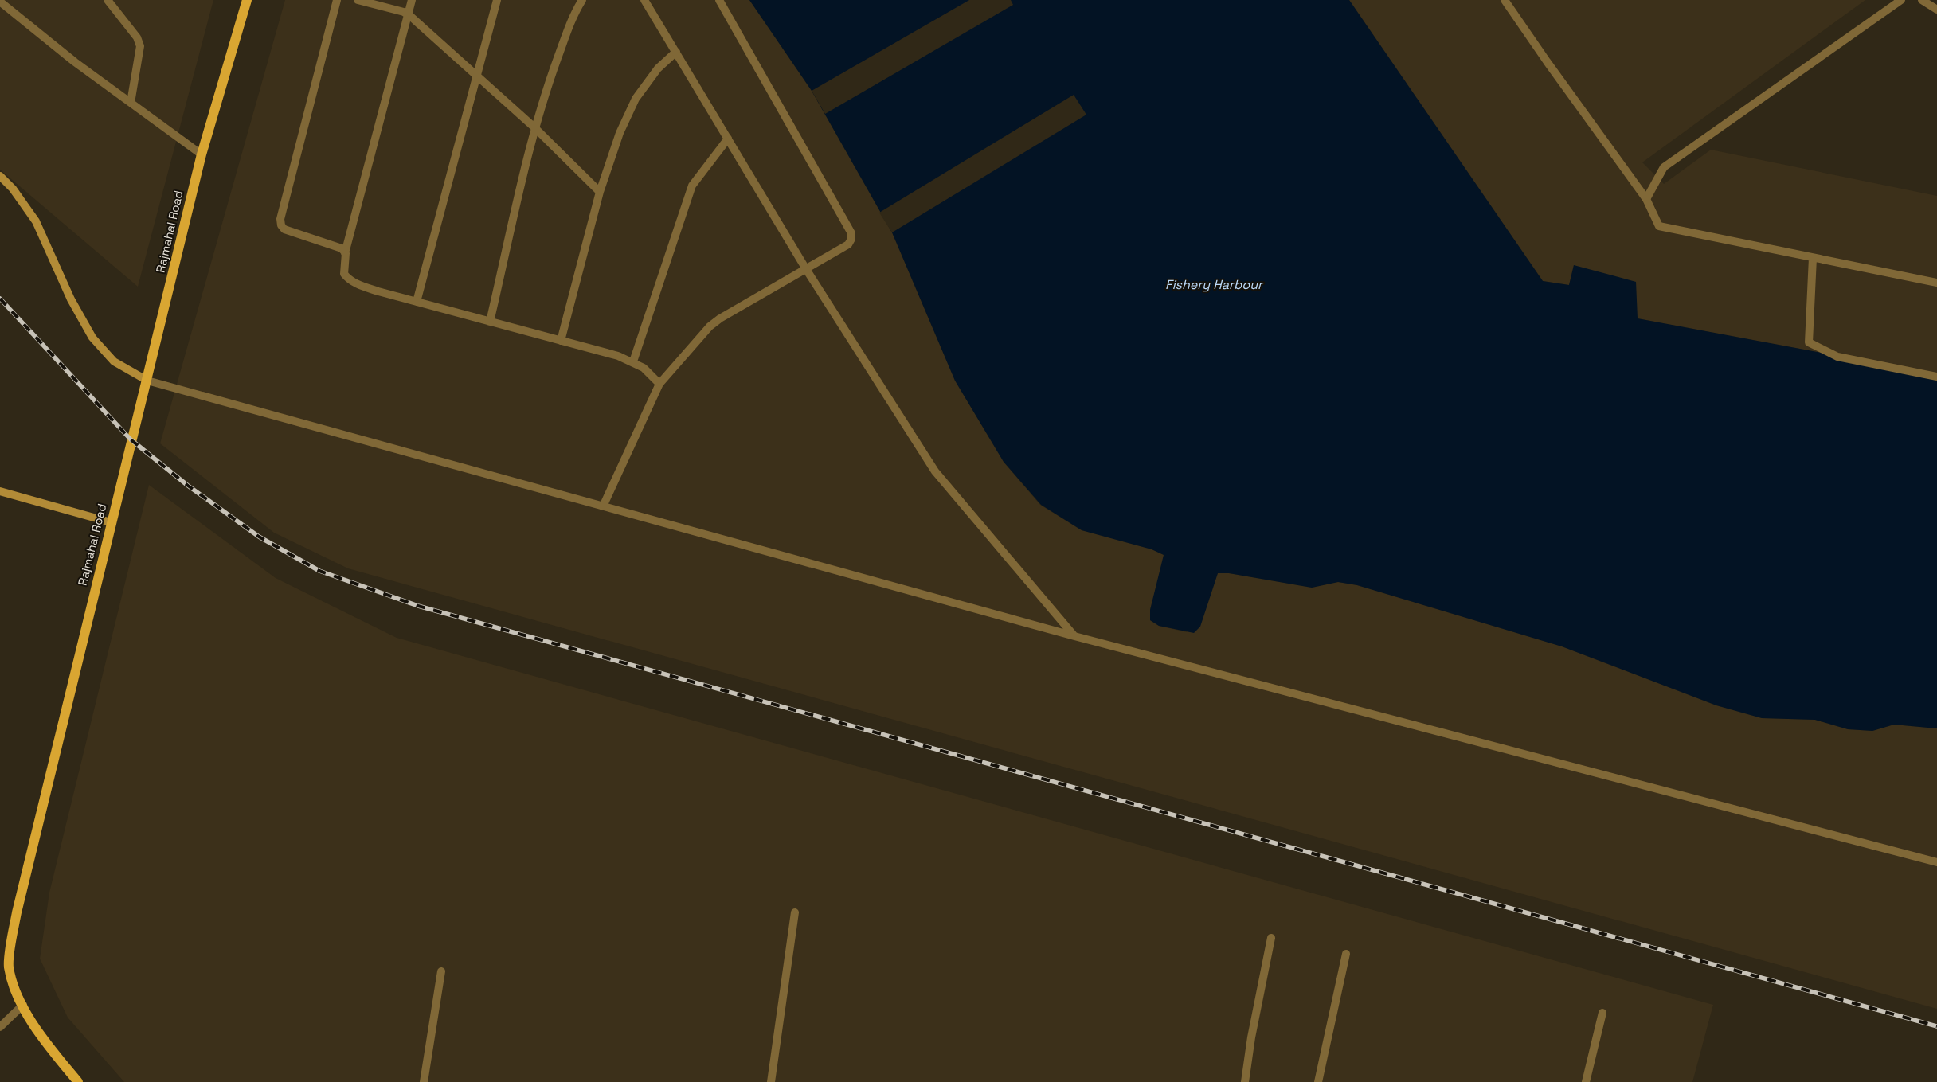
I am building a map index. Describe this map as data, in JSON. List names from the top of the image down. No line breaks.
{"streets":{"main road":["Rajmahal Road"]},"water":["Fishery Harbour"]}
